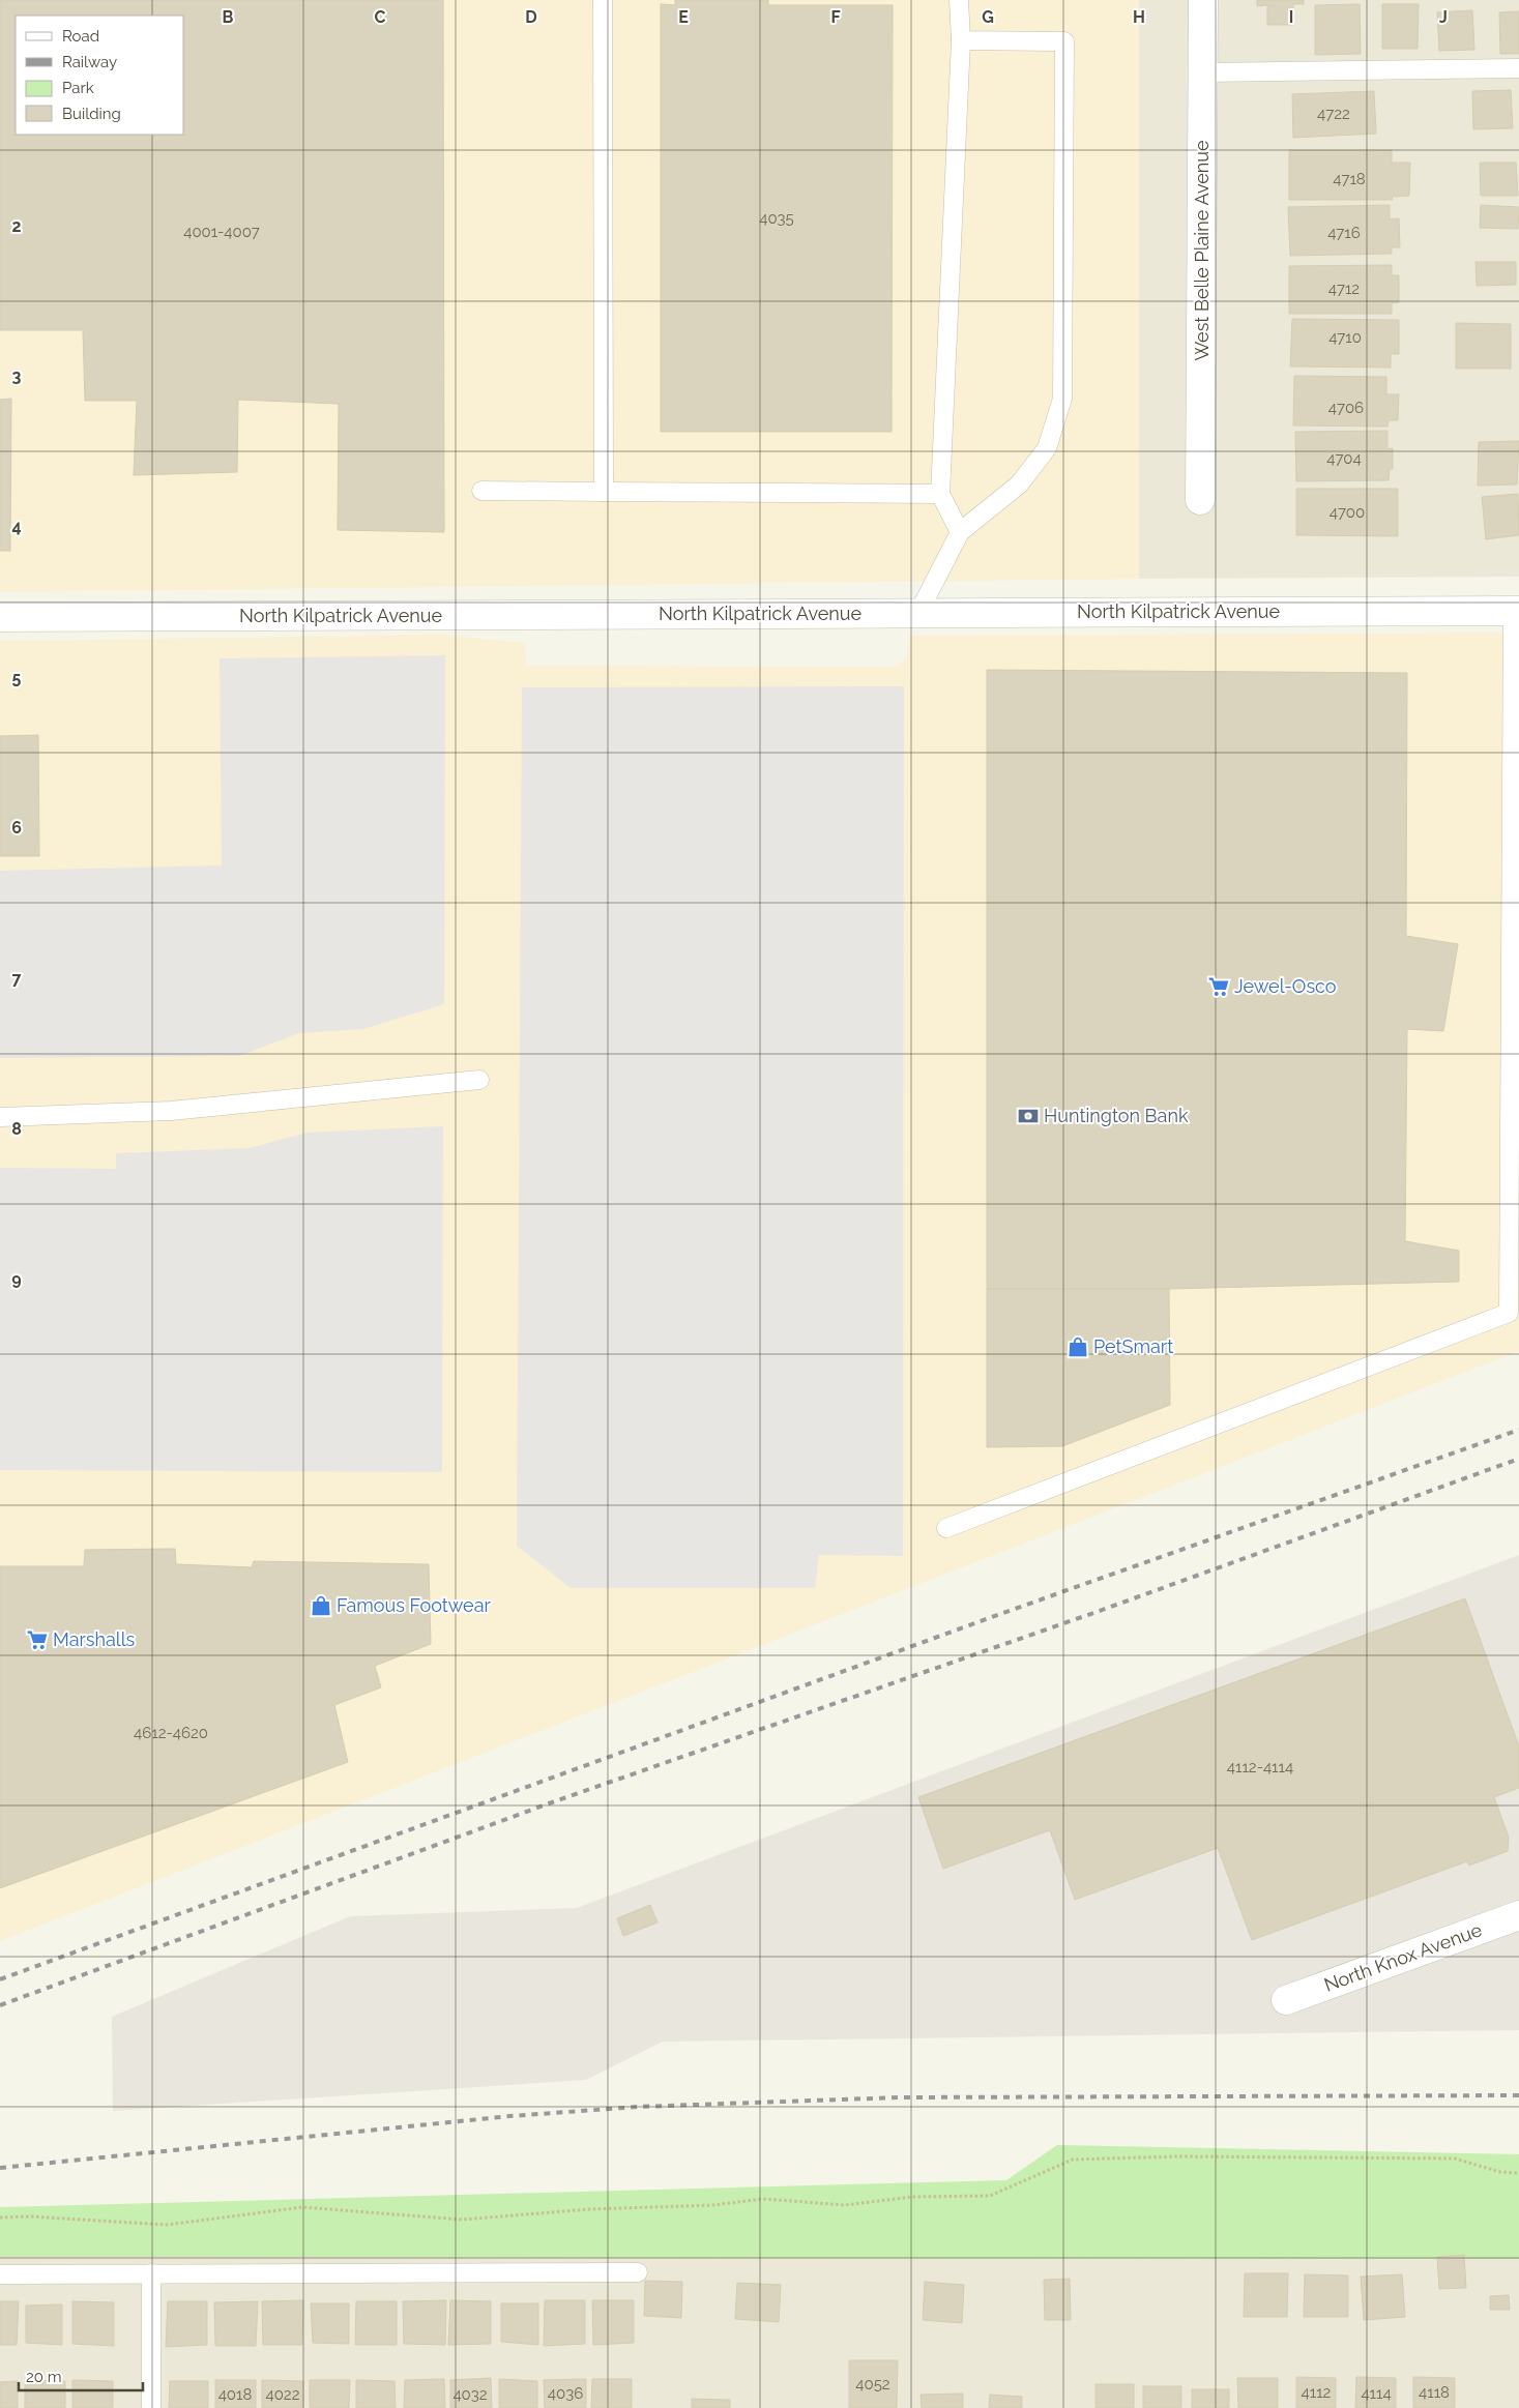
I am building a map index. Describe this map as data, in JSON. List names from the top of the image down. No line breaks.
{"streets":{"street":["West Belle Plaine Avenue","North Kilpatrick Avenue","North Knox Avenue"]},"places":{"supermarket":["Jewel-Osco","Marshalls"],"bank":["Huntington Bank"],"shop":["PetSmart","Famous Footwear"]},"house_numbers":["4722","4718","4035","4001-4007","4716","4712","4710","4706","4704","4700","4612-4620","4112-4114","4052","4112","4118","4036","4114","4018","4022","4032"],"legend":["Road","Railway","Park","Building"],"scale_bar":"20 m","grid":{"columns":["B","C","D","E","F","G","H","I","J"],"rows":["2","3","4","5","6","7","8","9"]}}
